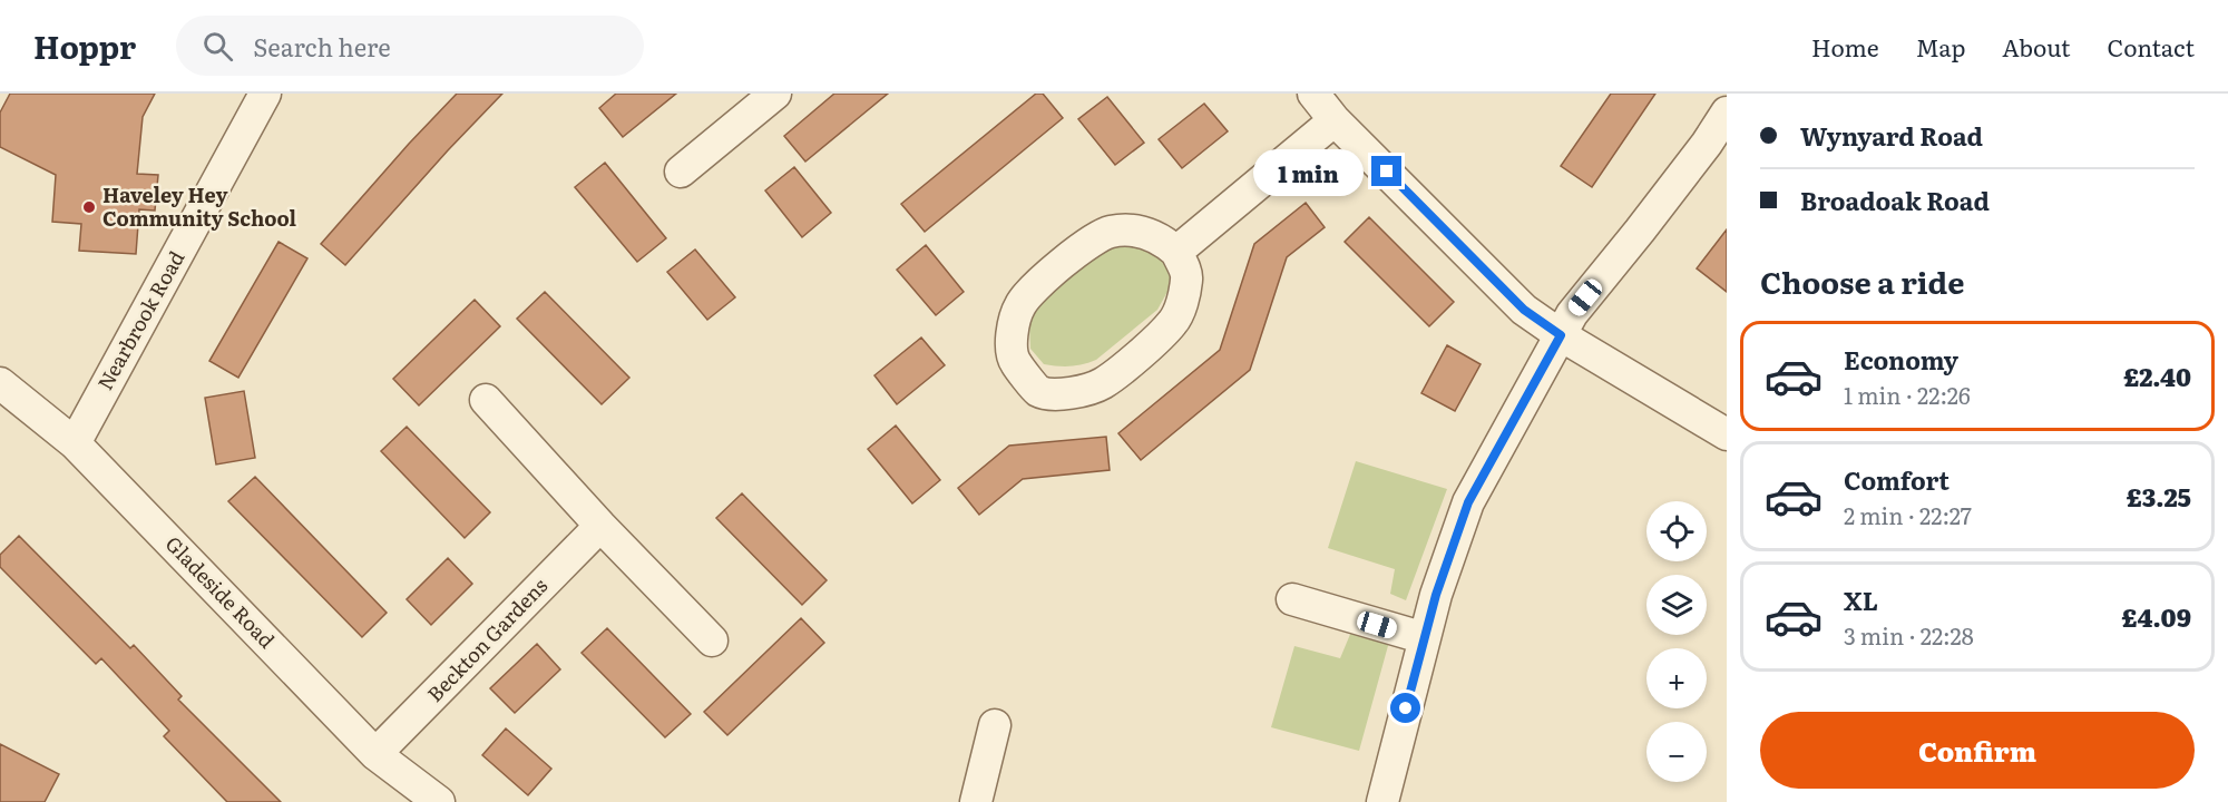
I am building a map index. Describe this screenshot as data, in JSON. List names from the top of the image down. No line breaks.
{"streets":{"street":["Nearbrook Road","Gladeside Road","Beckton Gardens"]},"crossings":[["Nearbrook Road","Gladeside Road"],["Gladeside Road","Beckton Gardens"]],"places":["Haveley Hey Community School"],"page":{"header":"Hoppr","search":"Search here","nav":["Home","Map","About","Contact"],"banner":["Wynyard Road","Broadoak Road"],"bubble":"1 min","heading":"Choose a ride","list":[{"name":"Economy","note":"1 min · 22:26","value":"£2.40"},{"name":"Comfort","note":"2 min · 22:27","value":"£3.25"},{"name":"XL","note":"3 min · 22:28","value":"£4.09"}],"map_buttons":["+","−"],"buttons":"Confirm"}}
